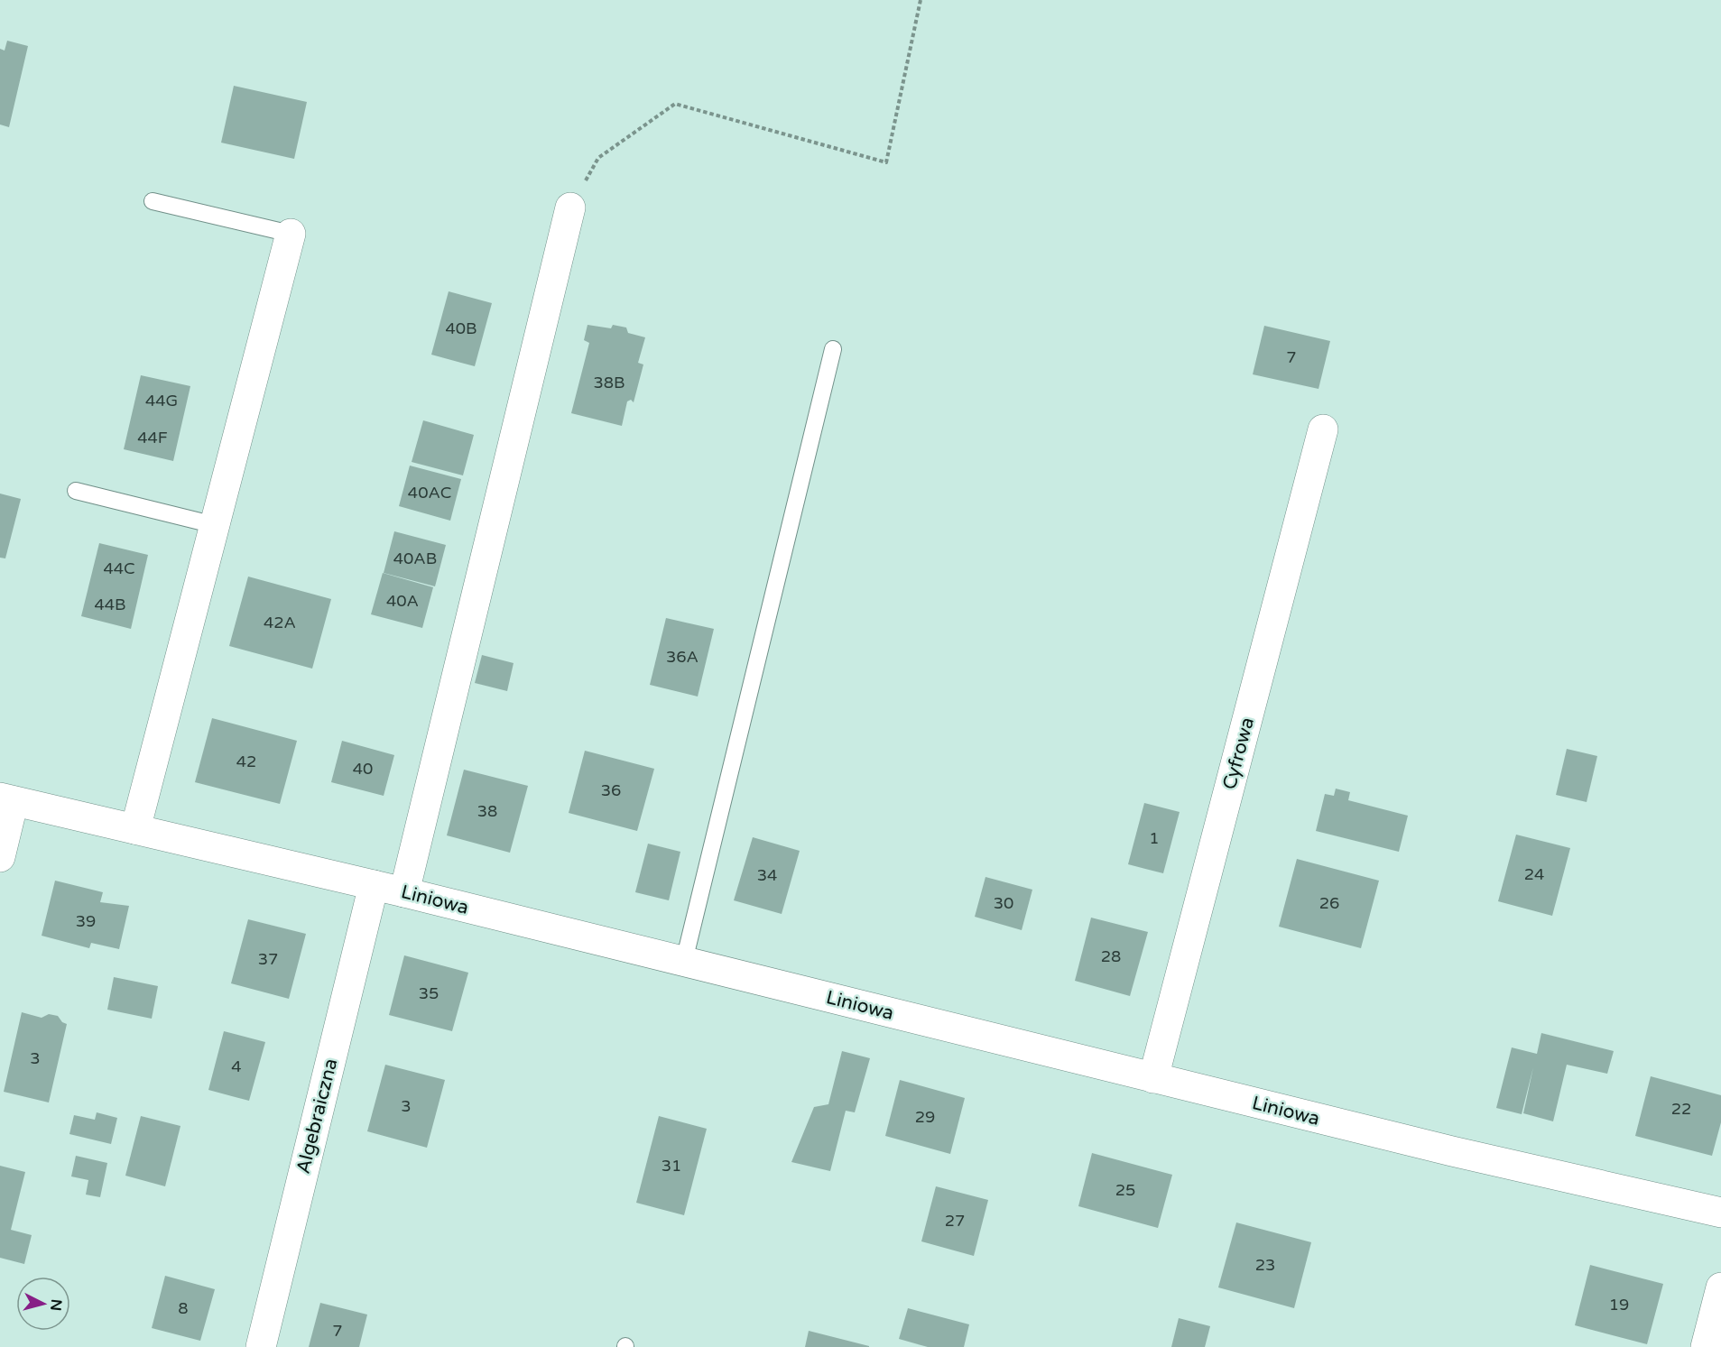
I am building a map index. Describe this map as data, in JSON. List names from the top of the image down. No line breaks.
{"streets":{"street":["Cyfrowa","Liniowa","Algebraiczna"]},"crossings":[["Cyfrowa","Liniowa"],["Liniowa","Algebraiczna"]],"house_numbers":["40B","7","38B","44G","44F","40AC","40AB","44C","40A","44B","42A","36A","42","40","36","38","1","24","34","30","26","39","28","37","35","3","4","3","22","29","31","25","27","23","19","8","7"],"north":"right"}
